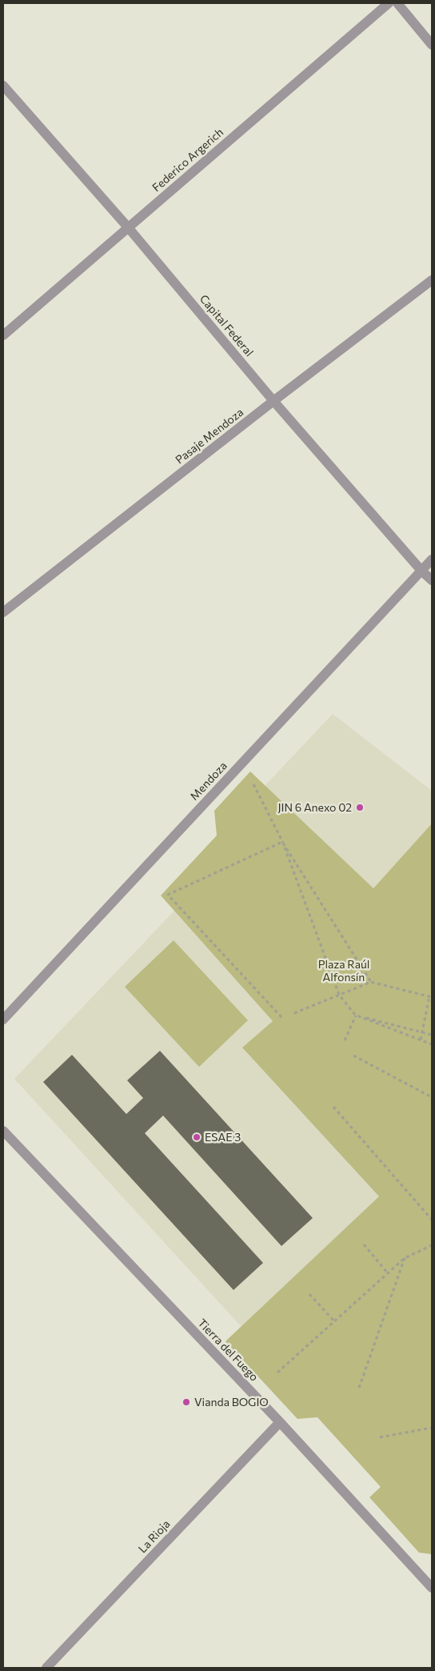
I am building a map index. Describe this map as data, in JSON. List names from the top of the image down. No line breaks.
{"streets":{"street":["Federico Argerich","Capital Federal","Pasaje Mendoza","Mendoza","Tierra del Fuego","La Rioja"]},"crossings":[["Federico Argerich","Capital Federal"],["Capital Federal","Pasaje Mendoza"],["Capital Federal","Mendoza"],["Tierra del Fuego","La Rioja"]],"parks":["Plaza Raúl Alfonsín"],"places":["JIN 6 Anexo 02","ESAE 3","Vianda BOGIO"]}
